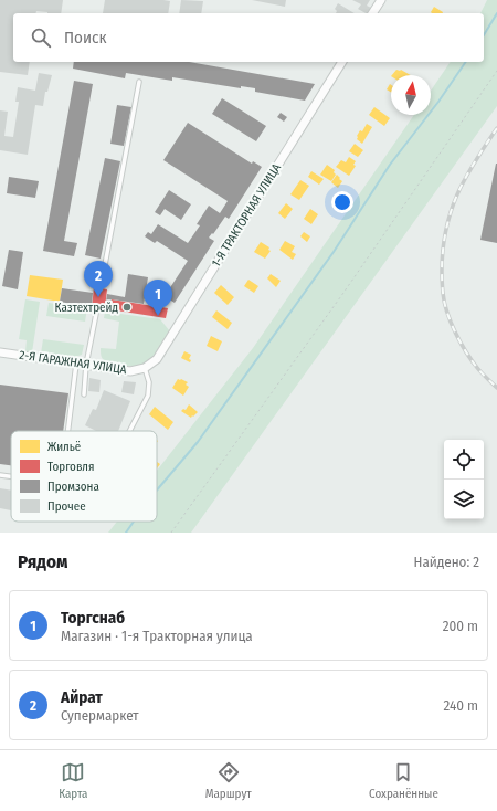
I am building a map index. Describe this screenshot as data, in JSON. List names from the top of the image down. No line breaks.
{"streets":{"street":["1-Я ТРАКТОРНАЯ УЛИЦА","2-Я ГАРАЖНАЯ УЛИЦА"]},"crossings":[["1-Я ТРАКТОРНАЯ УЛИЦА","2-Я ГАРАЖНАЯ УЛИЦА"]],"places":["Казтехтрейд"],"legend":["Жильё","Торговля","Промзона","Прочее"],"north":"top","page":{"search":"Поиск","pins":["2","1"],"heading":["Рядом","Найдено: 2"],"list":[{"mark":"1","name":"Торгснаб","note":"Магазин · 1-я Тракторная улица","value":"200 m"},{"mark":"2","name":"Айрат","note":"Супермаркет","value":"240 m"}],"nav":["Карта","Маршрут","Сохранённые"]}}
